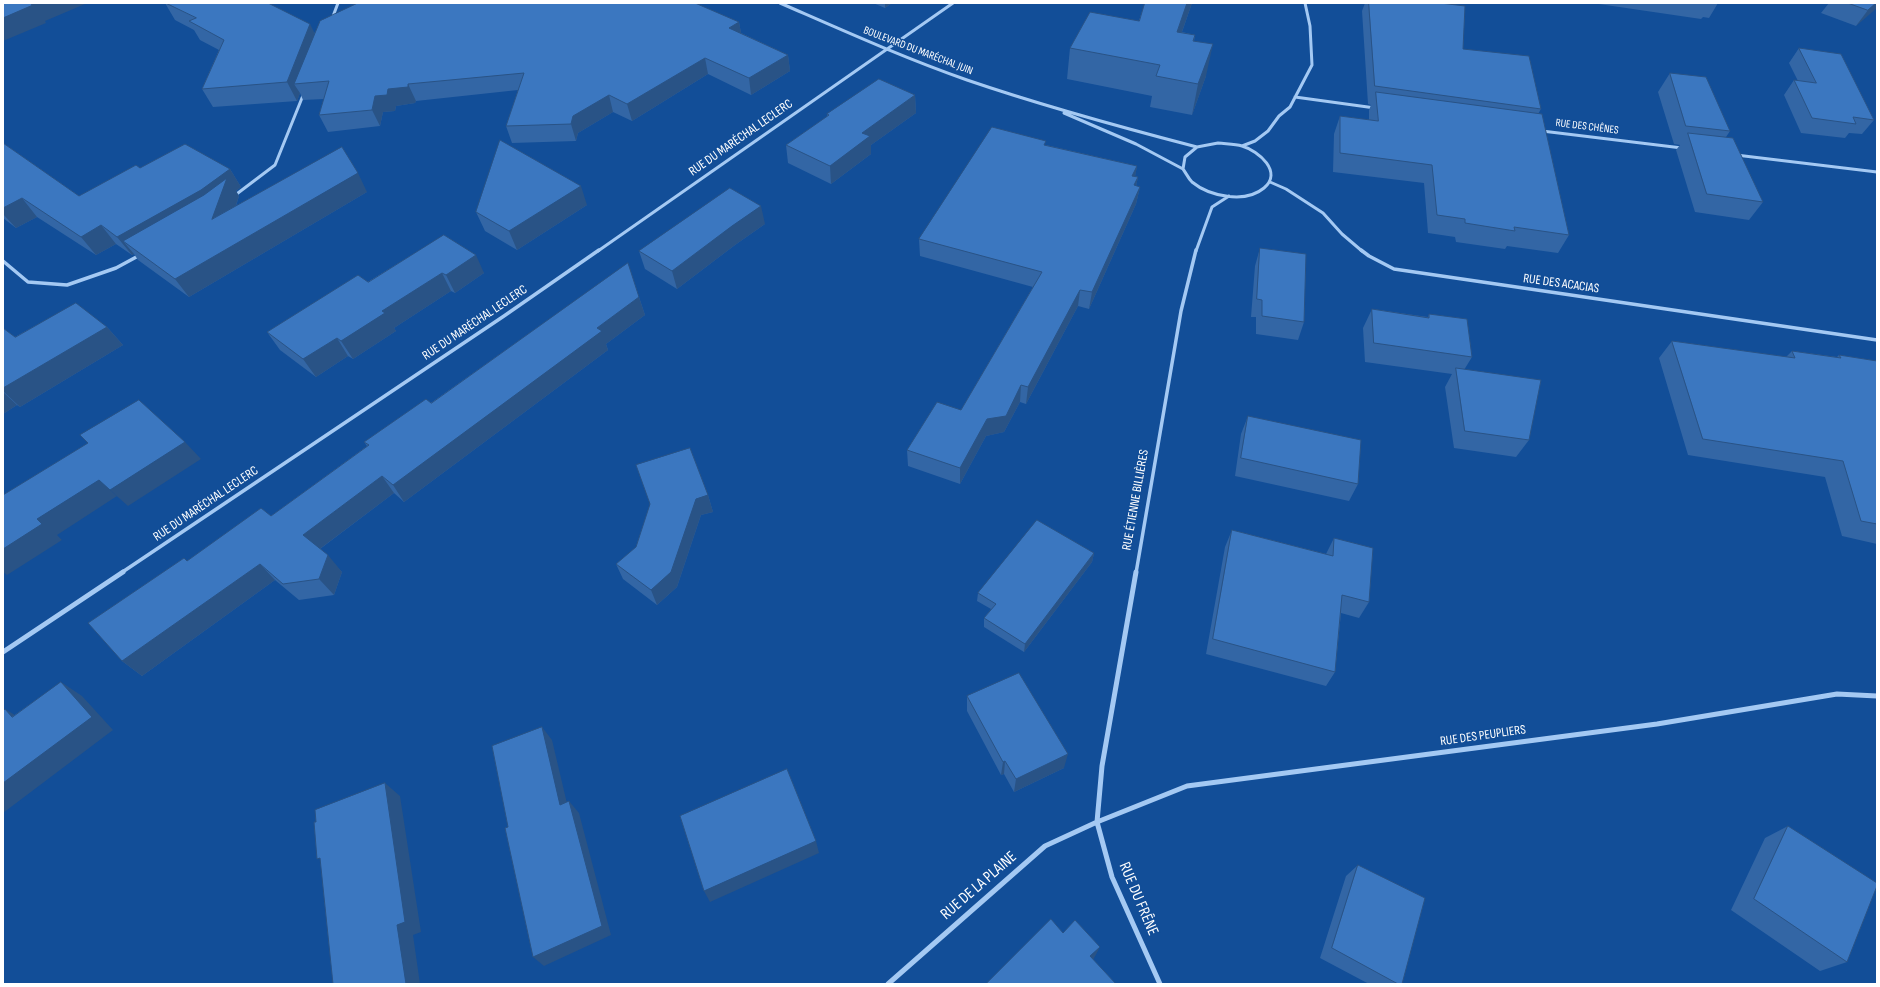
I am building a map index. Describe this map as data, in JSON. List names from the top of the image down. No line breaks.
{"streets":{"street":["BOULEVARD DU MARÉCHAL JUIN","RUE DES CHÊNES","RUE DU MARÉCHAL LECLERC","RUE DES ACACIAS","RUE ÉTIENNE BILLIÈRES","RUE DES PEUPLIERS","RUE DE LA PLAINE","RUE DU FRÊNE"]},"crossings":[["BOULEVARD DU MARÉCHAL JUIN","RUE DU MARÉCHAL LECLERC"],["BOULEVARD DU MARÉCHAL JUIN","RUE DES ACACIAS"],["BOULEVARD DU MARÉCHAL JUIN","RUE ÉTIENNE BILLIÈRES"],["RUE DES ACACIAS","RUE ÉTIENNE BILLIÈRES"],["RUE ÉTIENNE BILLIÈRES","RUE DES PEUPLIERS"],["RUE ÉTIENNE BILLIÈRES","RUE DE LA PLAINE"],["RUE ÉTIENNE BILLIÈRES","RUE DU FRÊNE"],["RUE DES PEUPLIERS","RUE DE LA PLAINE"],["RUE DES PEUPLIERS","RUE DU FRÊNE"],["RUE DE LA PLAINE","RUE DU FRÊNE"]]}
